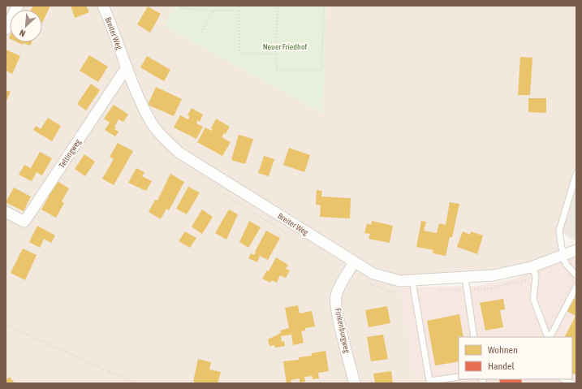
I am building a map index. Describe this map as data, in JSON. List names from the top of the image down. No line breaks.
{"streets":{"street":["Breiter Weg","Teltingweg","Finkenburgweg"]},"crossings":[["Breiter Weg","Teltingweg"],["Breiter Weg","Finkenburgweg"]],"parks":["Neuer Friedhof"],"legend":["Wohnen","Handel"],"north":"bottom left"}
